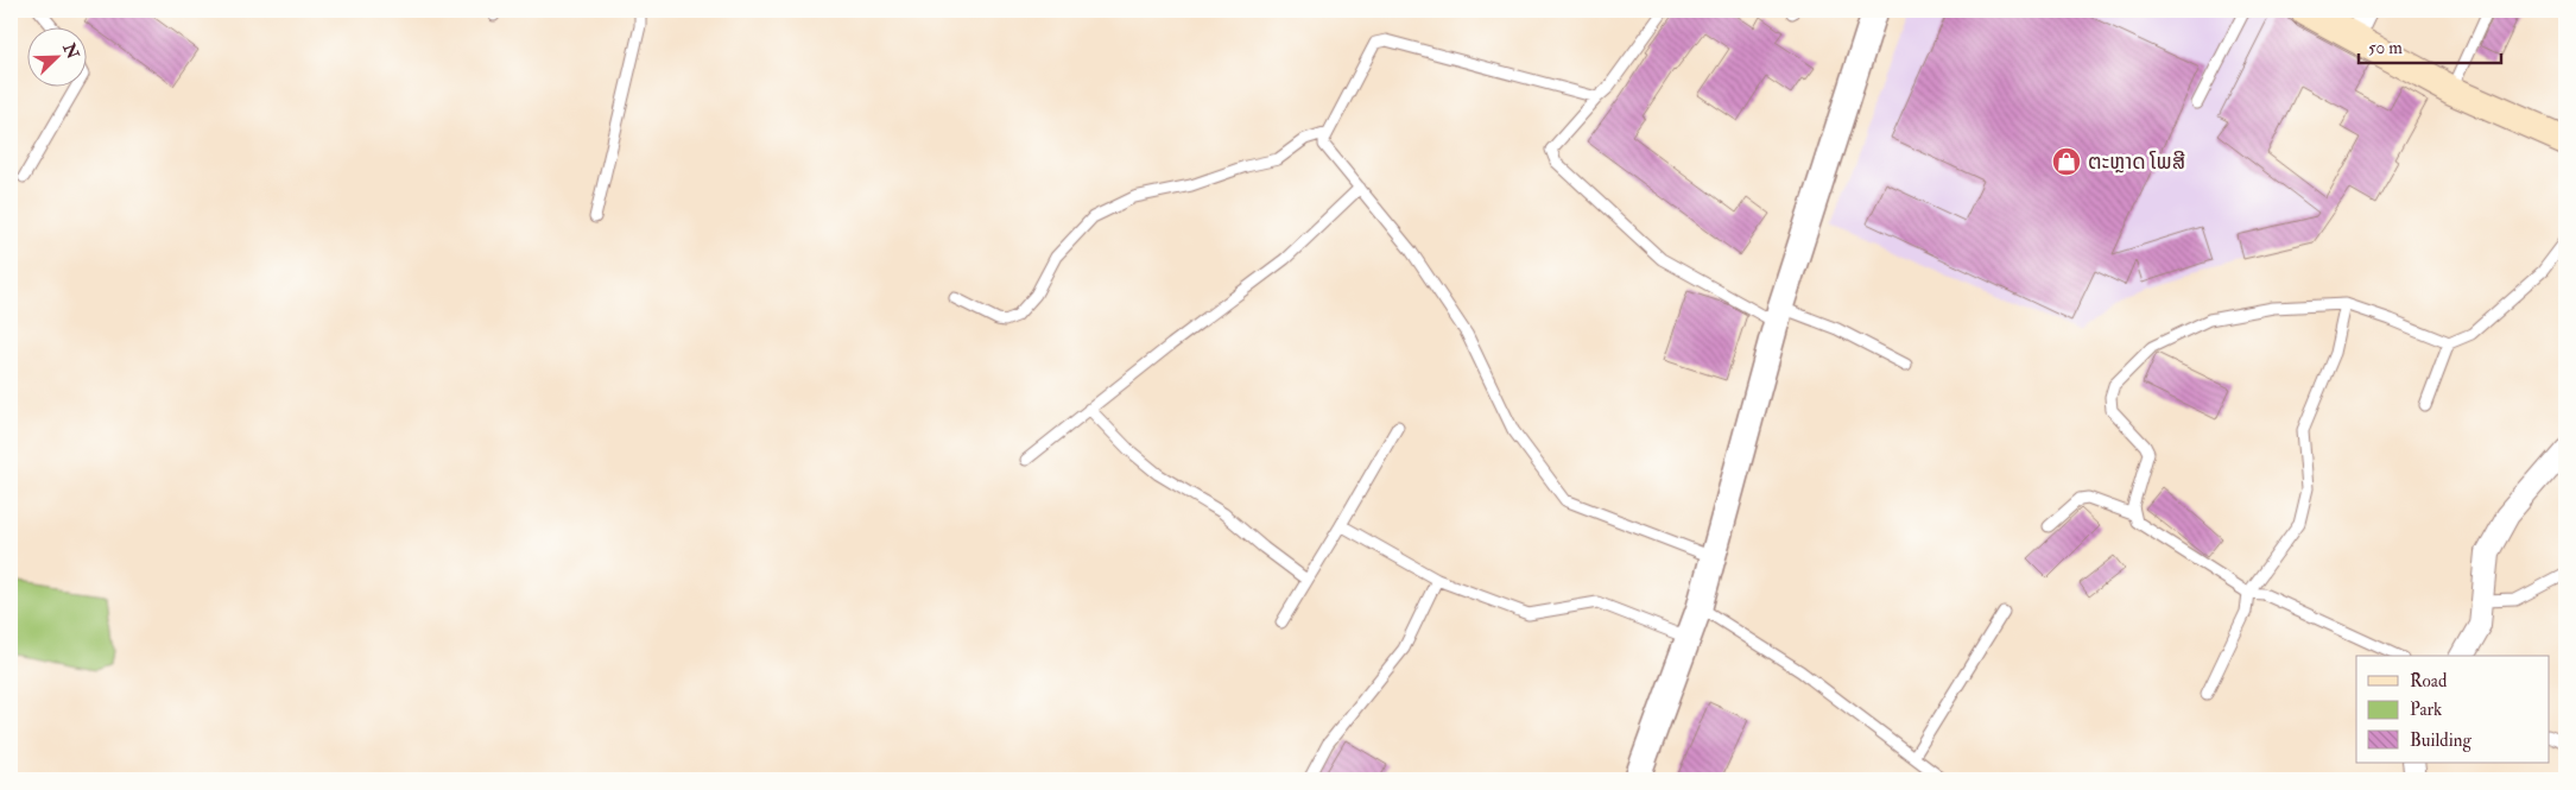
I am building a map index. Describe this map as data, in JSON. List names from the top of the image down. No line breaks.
{"places":{"shop":["ຕະຫຼາດ ໂພສີ"]},"legend":["Road","Park","Building"],"scale_bar":"50 m","north":"top right"}
